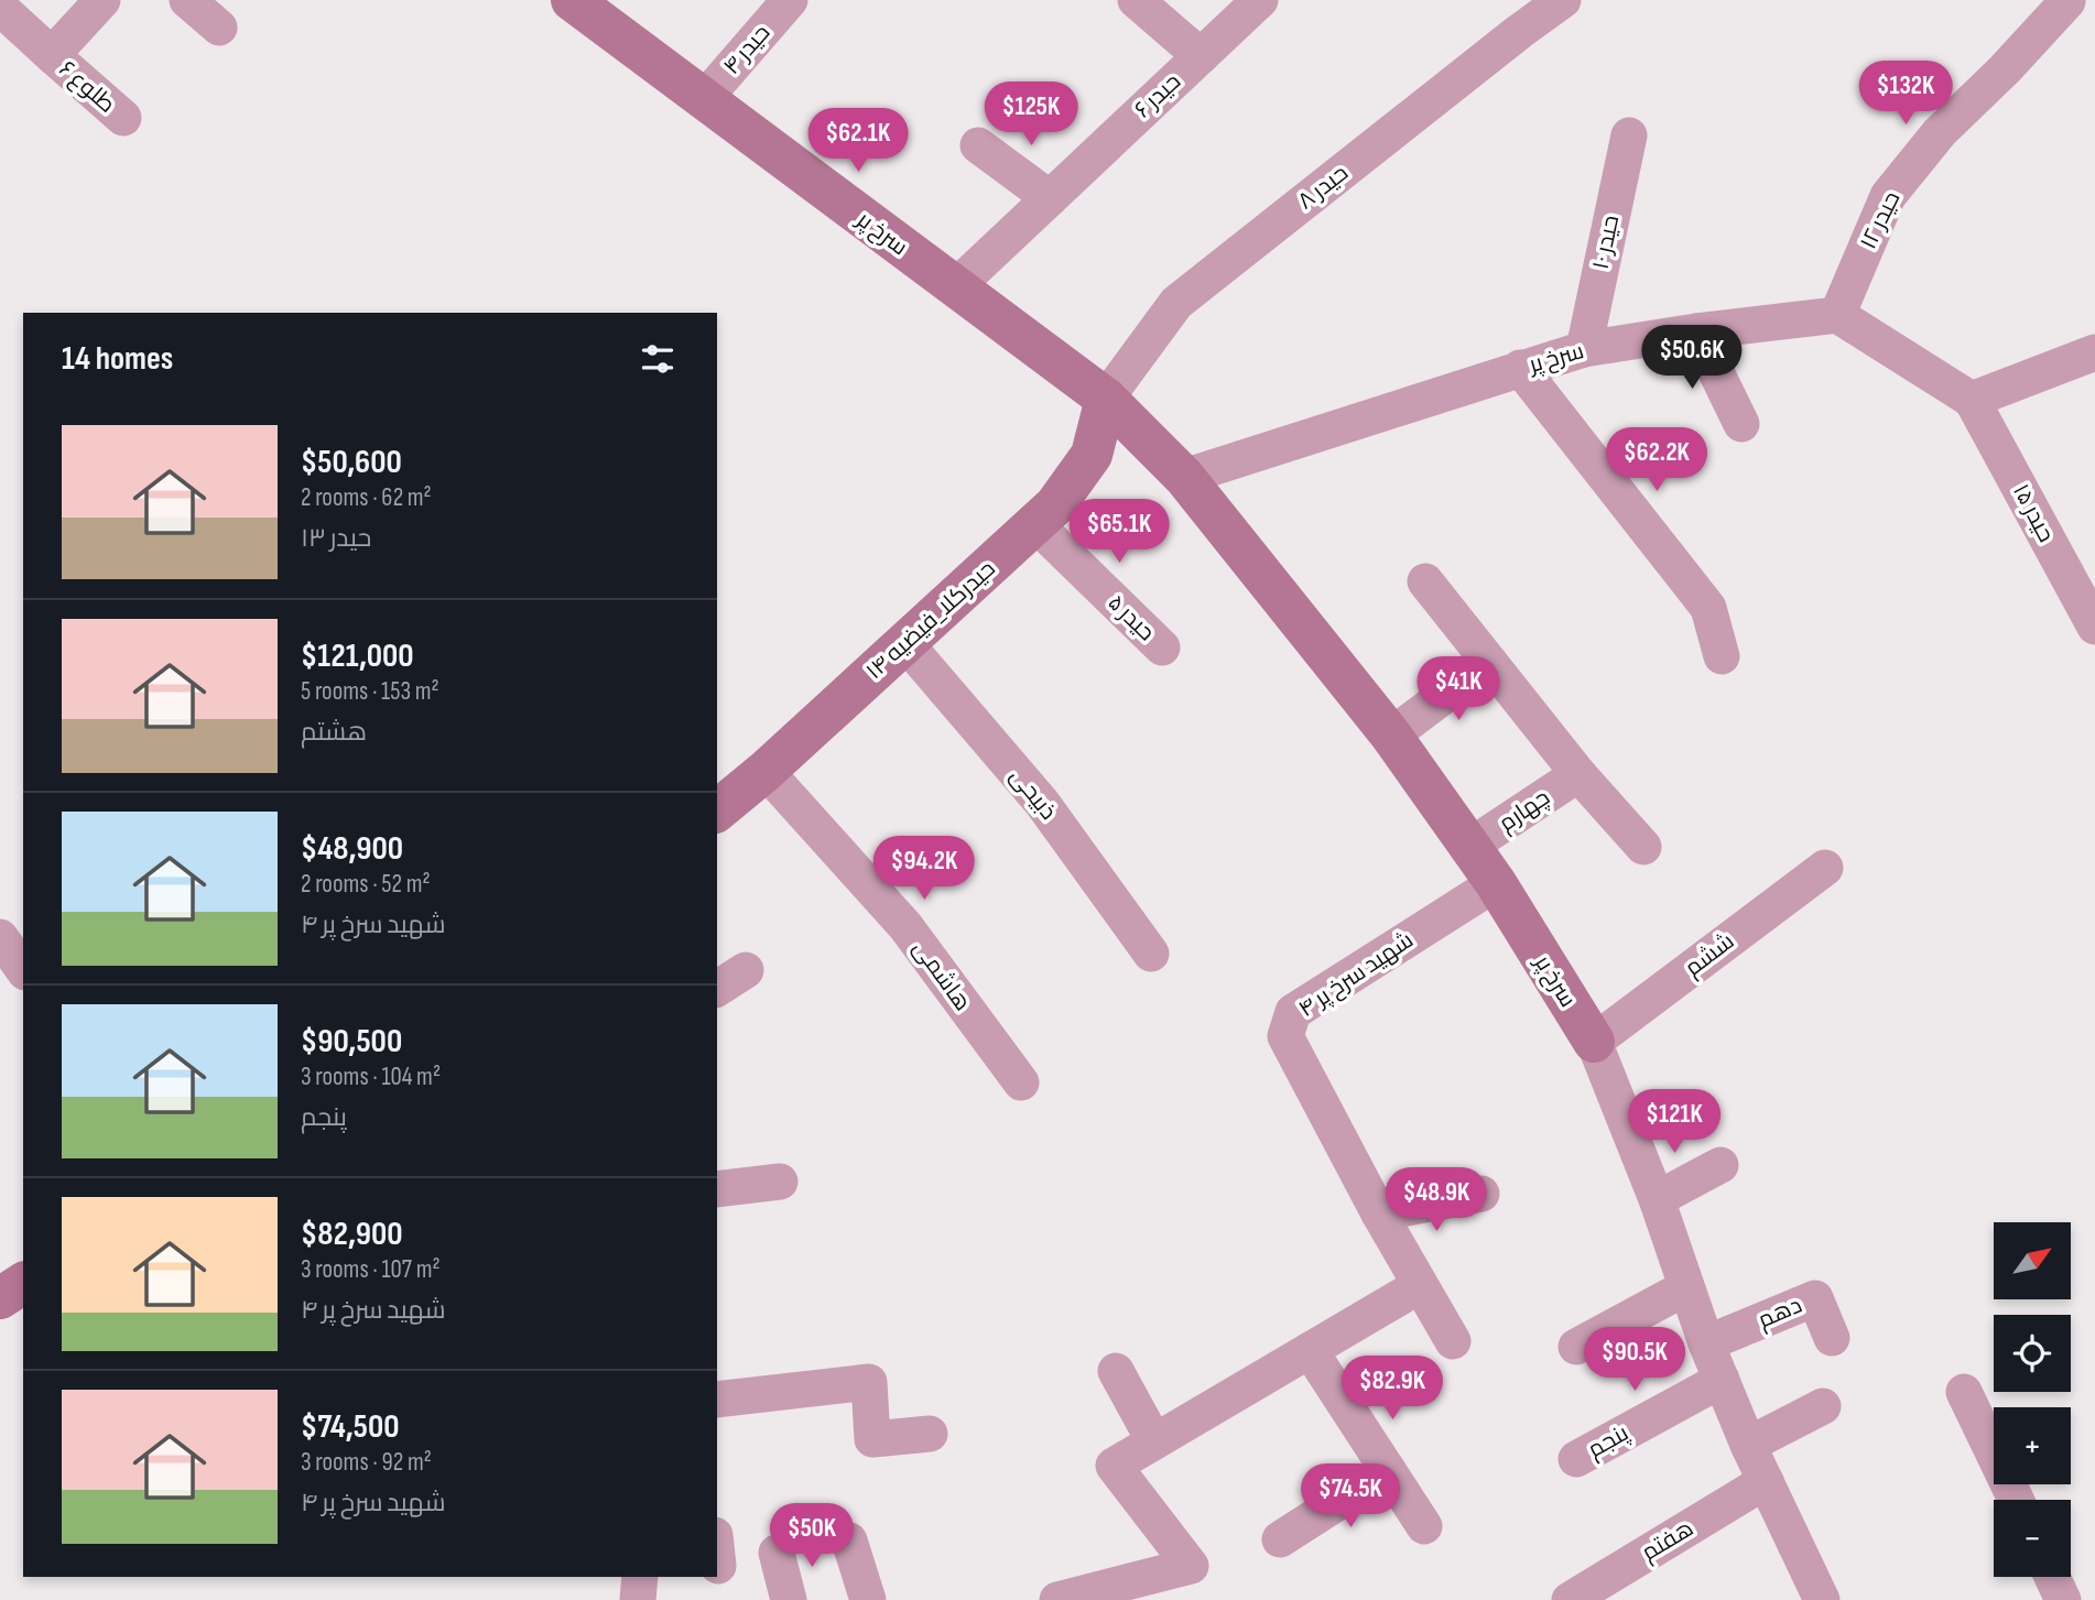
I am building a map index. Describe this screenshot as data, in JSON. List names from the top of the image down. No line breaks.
{"streets":{"main road":["سرخ پر","حیدرکلا_فیضیه ۱۴"],"street":["حیدر ۴","طلوع ۶","حیدر ۶","حیدر ۸","حیدر ۱۲","حیدر ۱۰","حیدر ۱۵","حیدر ۵","ذبیحی","چهارم","ششم","شهید سرخ پر ۴","هاشمی","دهم","پنجم","هفتم"]},"crossings":[["حیدر ۴","سرخ پر"],["حیدر ۶","سرخ پر"],["حیدر ۸","سرخ پر"],["حیدر ۸","حیدرکلا_فیضیه ۱۴"],["حیدر ۱۲","سرخ پر"],["سرخ پر","حیدر ۱۰"],["سرخ پر","حیدرکلا_فیضیه ۱۴"],["سرخ پر","چهارم"],["سرخ پر","ششم"],["سرخ پر","شهید سرخ پر ۴"],["حیدر ۵","حیدرکلا_فیضیه ۱۴"],["حیدرکلا_فیضیه ۱۴","ذبیحی"],["حیدرکلا_فیضیه ۱۴","هاشمی"]],"north":"top right","page":{"price":["$132K","$125K","$62.1K","$50.6K","$62.2K","$65.1K","$41K","$94.2K","$121K","$48.9K","$90.5K","$82.9K","$74.5K","$50K"],"heading":"14 homes","list":[{"name":"$50,600","note":"2 rooms · 62 m² · حیدر ۱۳"},{"name":"$121,000","note":"5 rooms · 153 m² · هشتم"},{"name":"$48,900","note":"2 rooms · 52 m² · شهید سرخ پر ۴"},{"name":"$90,500","note":"3 rooms · 104 m² · پنجم"},{"name":"$82,900","note":"3 rooms · 107 m² · شهید سرخ پر ۴"},{"name":"$74,500","note":"3 rooms · 92 m² · شهید سرخ پر ۴"}],"map_buttons":["+","−"]}}
